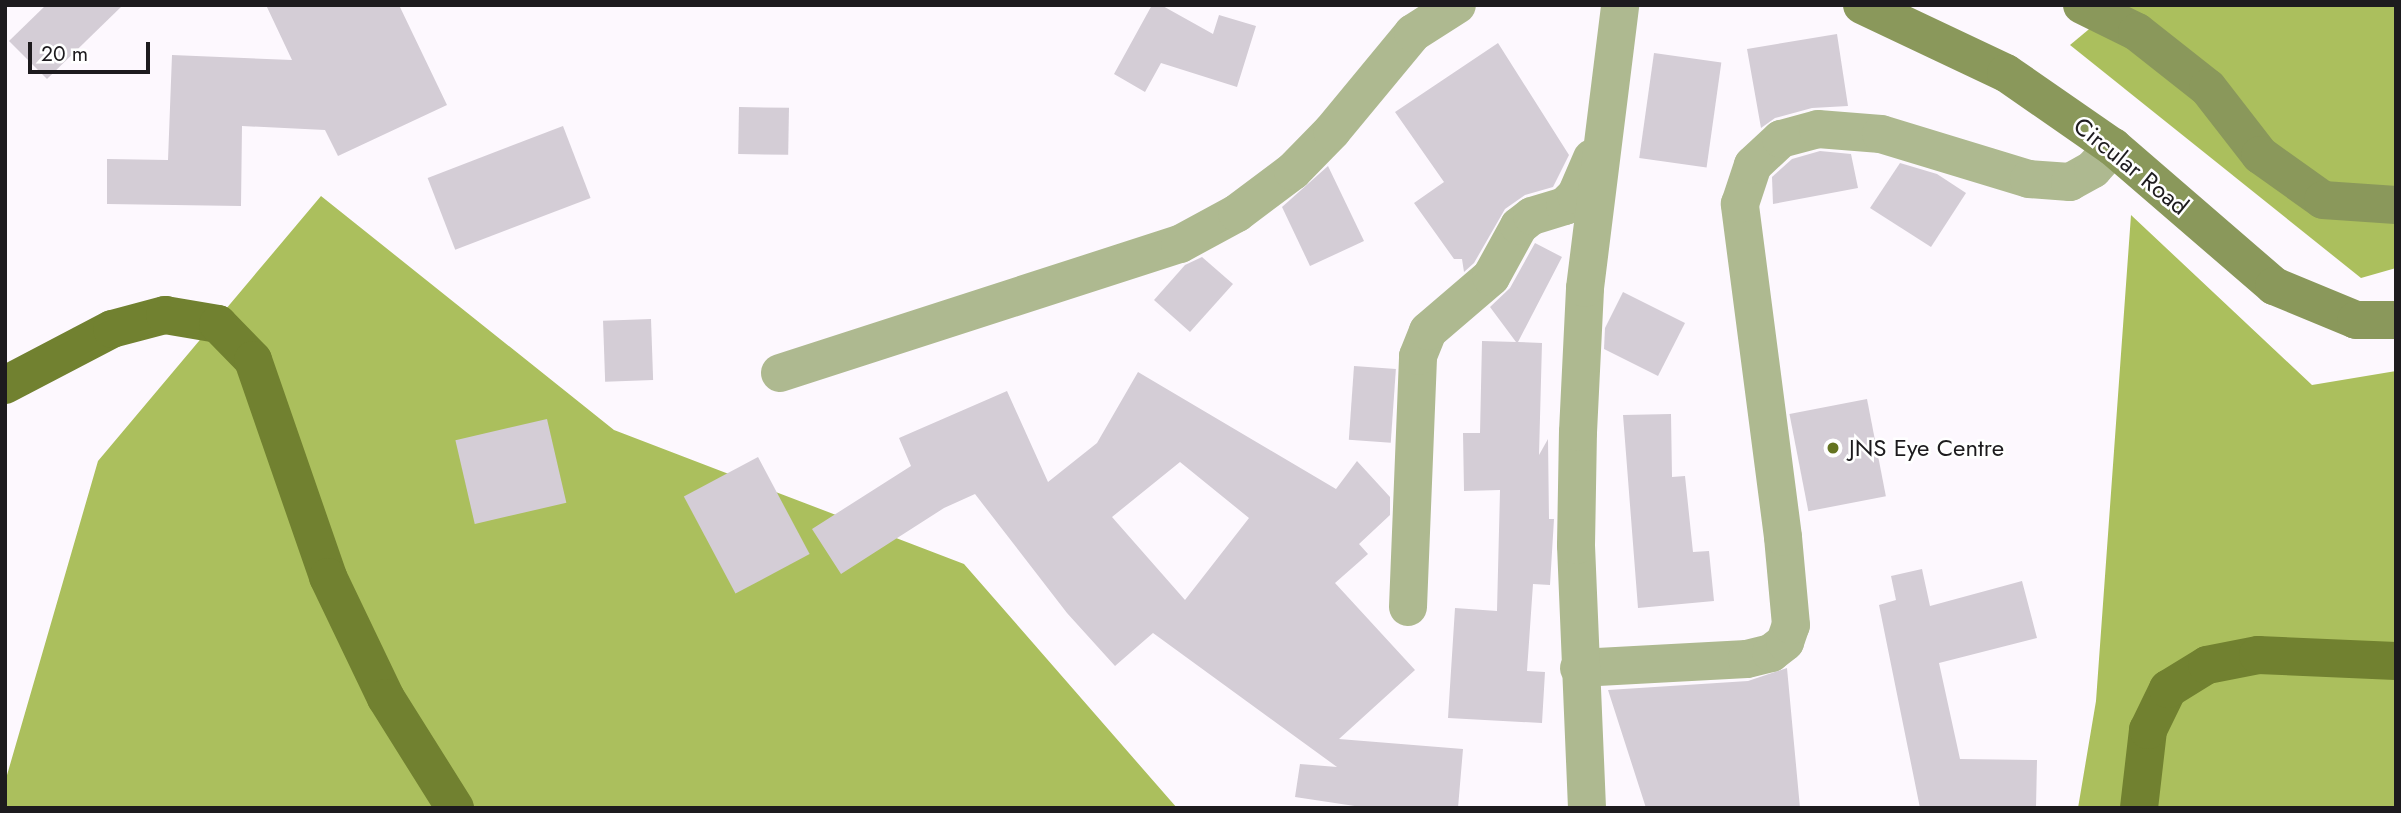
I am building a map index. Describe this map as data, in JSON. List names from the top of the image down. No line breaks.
{"streets":{"main road":["Circular Road"]},"places":["JNS Eye Centre"],"scale_bar":"20 m"}
